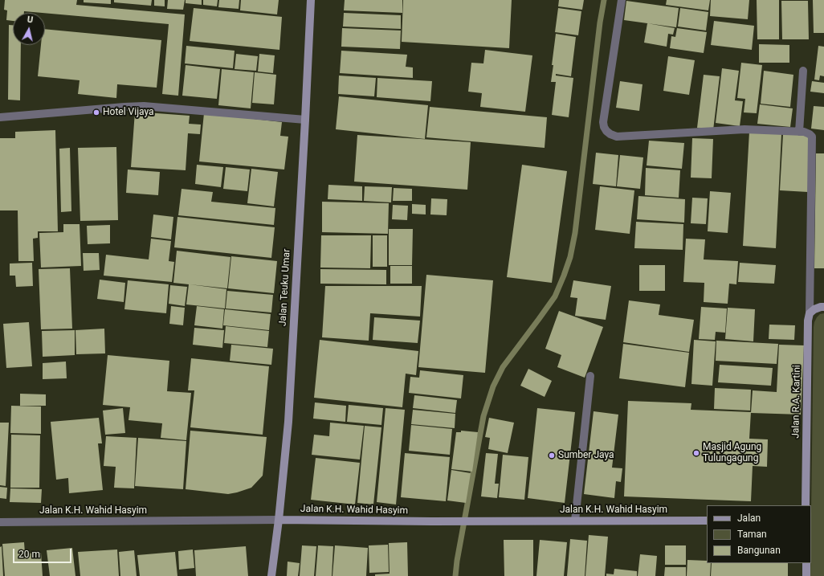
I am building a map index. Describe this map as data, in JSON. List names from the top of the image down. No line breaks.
{"streets":{"street":["Jalan Teuku Umar","Jalan R.A. Kartini","Jalan K.H. Wahid Hasyim"]},"crossings":[["Jalan Teuku Umar","Jalan K.H. Wahid Hasyim"]],"places":["Hotel Vijaya","Masjid Agung Tulungagung","Sumber Jaya"],"legend":["Jalan","Taman","Bangunan"],"scale_bar":"20 m","north":"top"}
